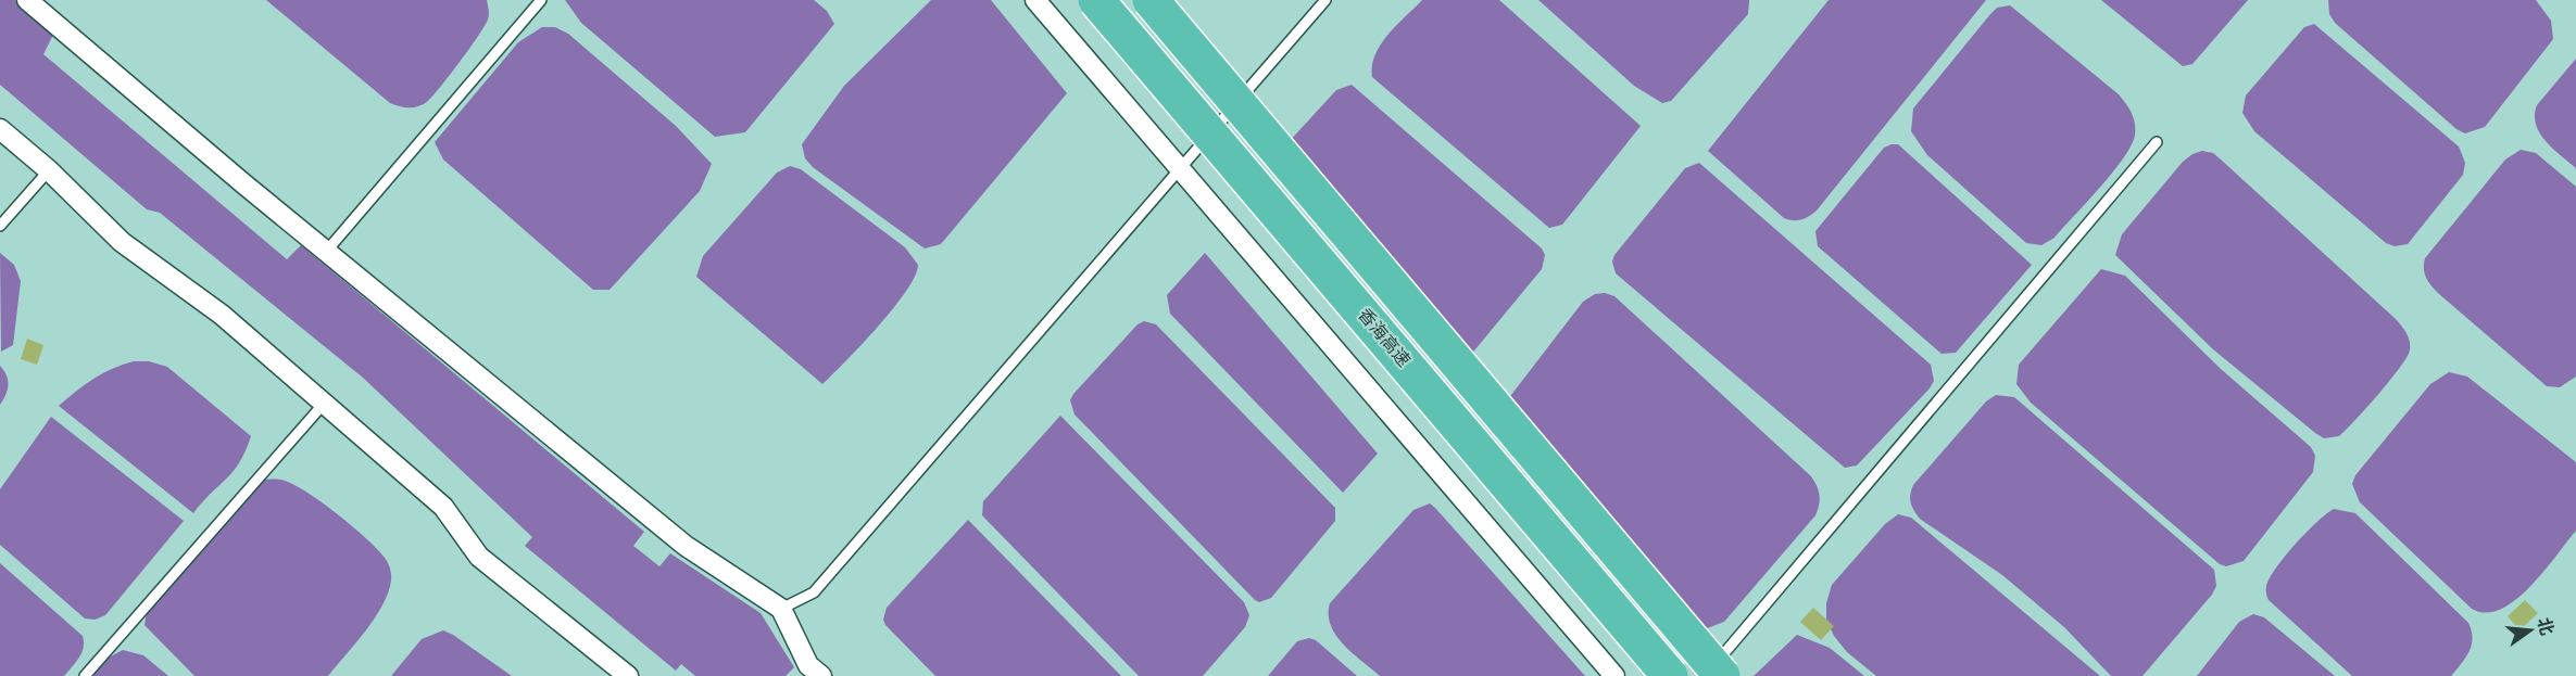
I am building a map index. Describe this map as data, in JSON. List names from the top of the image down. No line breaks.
{"streets":{"highway":["香海高速"]},"north":"right"}
